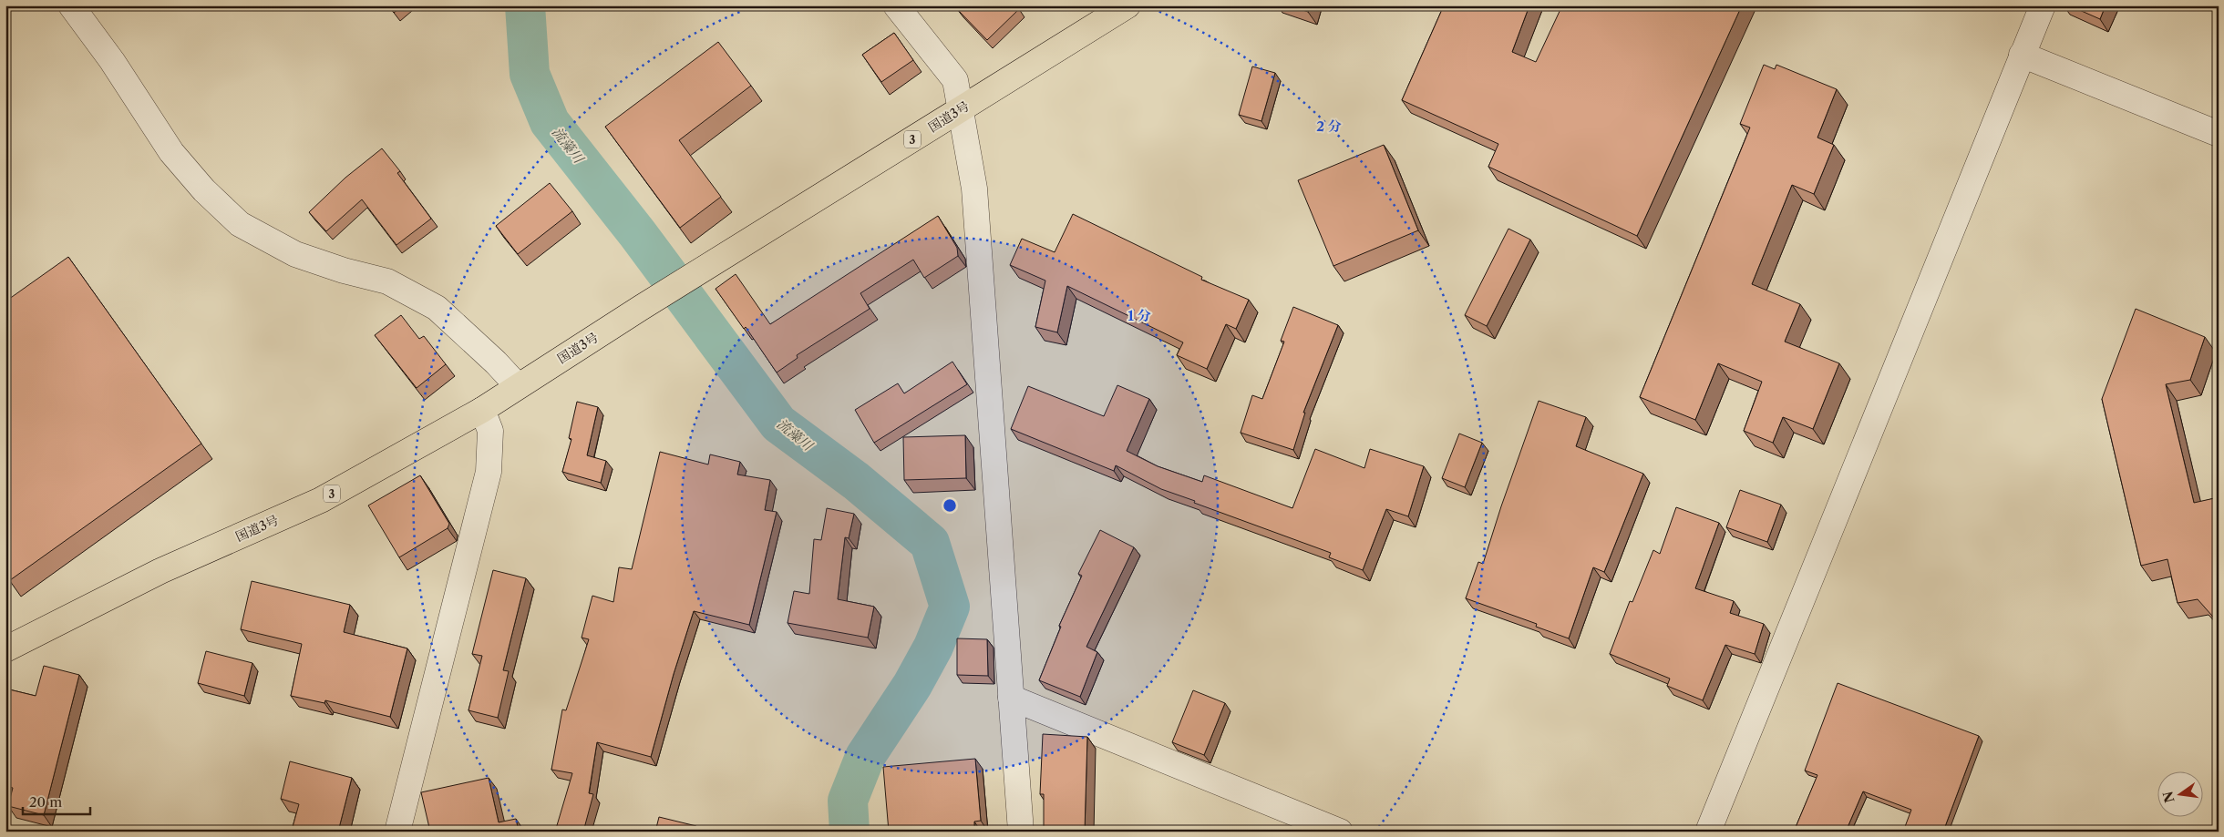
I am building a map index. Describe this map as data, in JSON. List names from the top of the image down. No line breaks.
{"streets":{"highway":["国道3号","3"]},"water":["流藻川"],"scale_bar":"20 m","north":"left","rings":["2 分","1 分"]}
